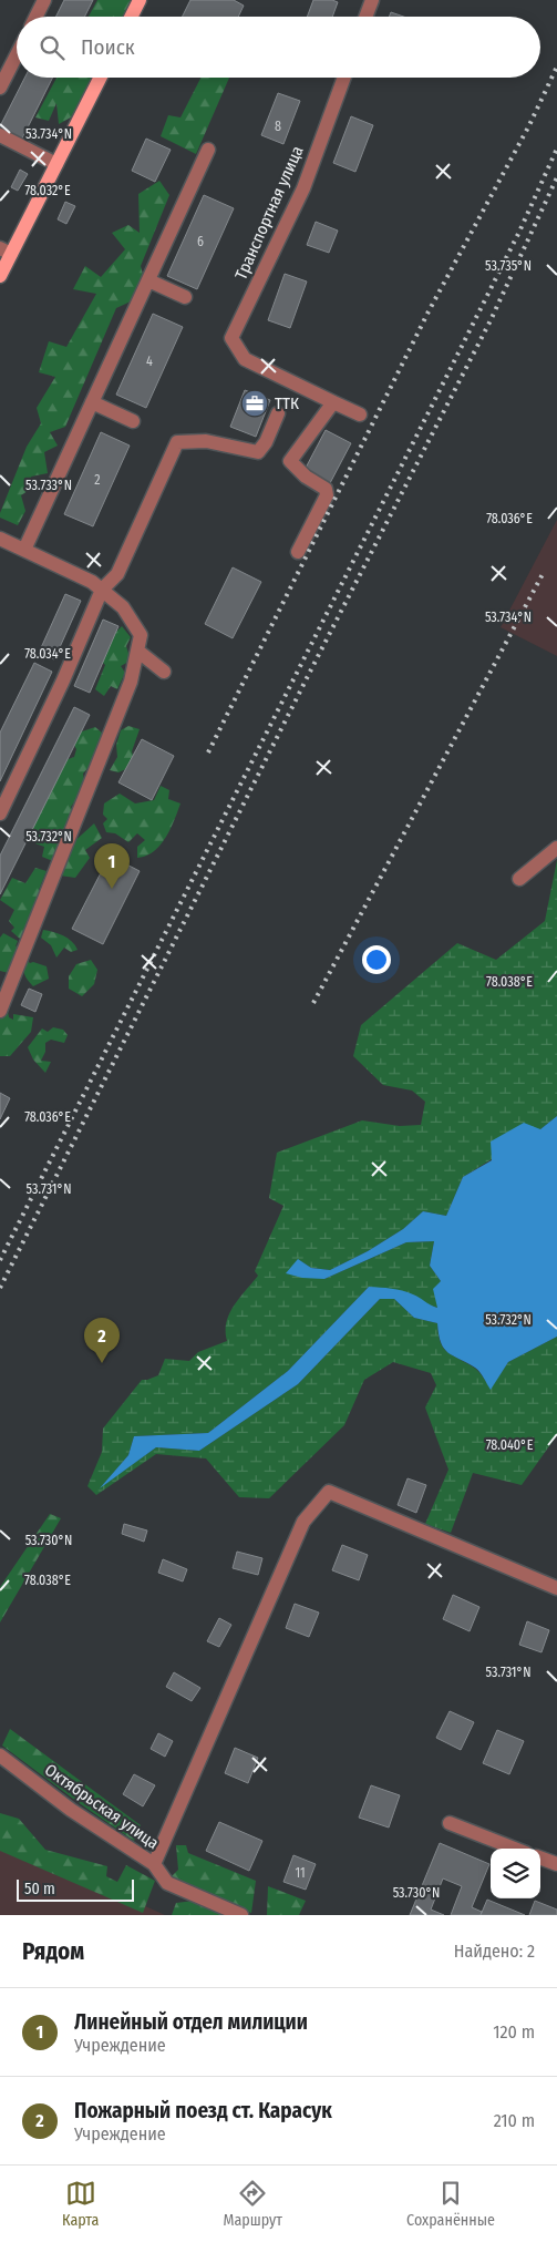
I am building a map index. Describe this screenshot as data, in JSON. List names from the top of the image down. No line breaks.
{"streets":{"street":["Транспортная улица","Октябрьская улица"]},"places":{"office":["ТТК"]},"house_numbers":["8","6","4","2","11"],"scale_bar":"50 m","page":{"search":"Поиск","pins":["1","2"],"scale":"50 m","heading":["Рядом","Найдено: 2"],"list":[{"mark":"1","name":"Линейный отдел милиции","note":"Учреждение","value":"120 m"},{"mark":"2","name":"Пожарный поезд ст. Карасук","note":"Учреждение","value":"210 m"}],"nav":["Карта","Маршрут","Сохранённые"]},"coordinates":["53.734°N","78.032°E","53.735°N","53.733°N","78.036°E","78.034°E","53.732°N","78.038°E","53.731°N","78.040°E","53.730°N"]}
